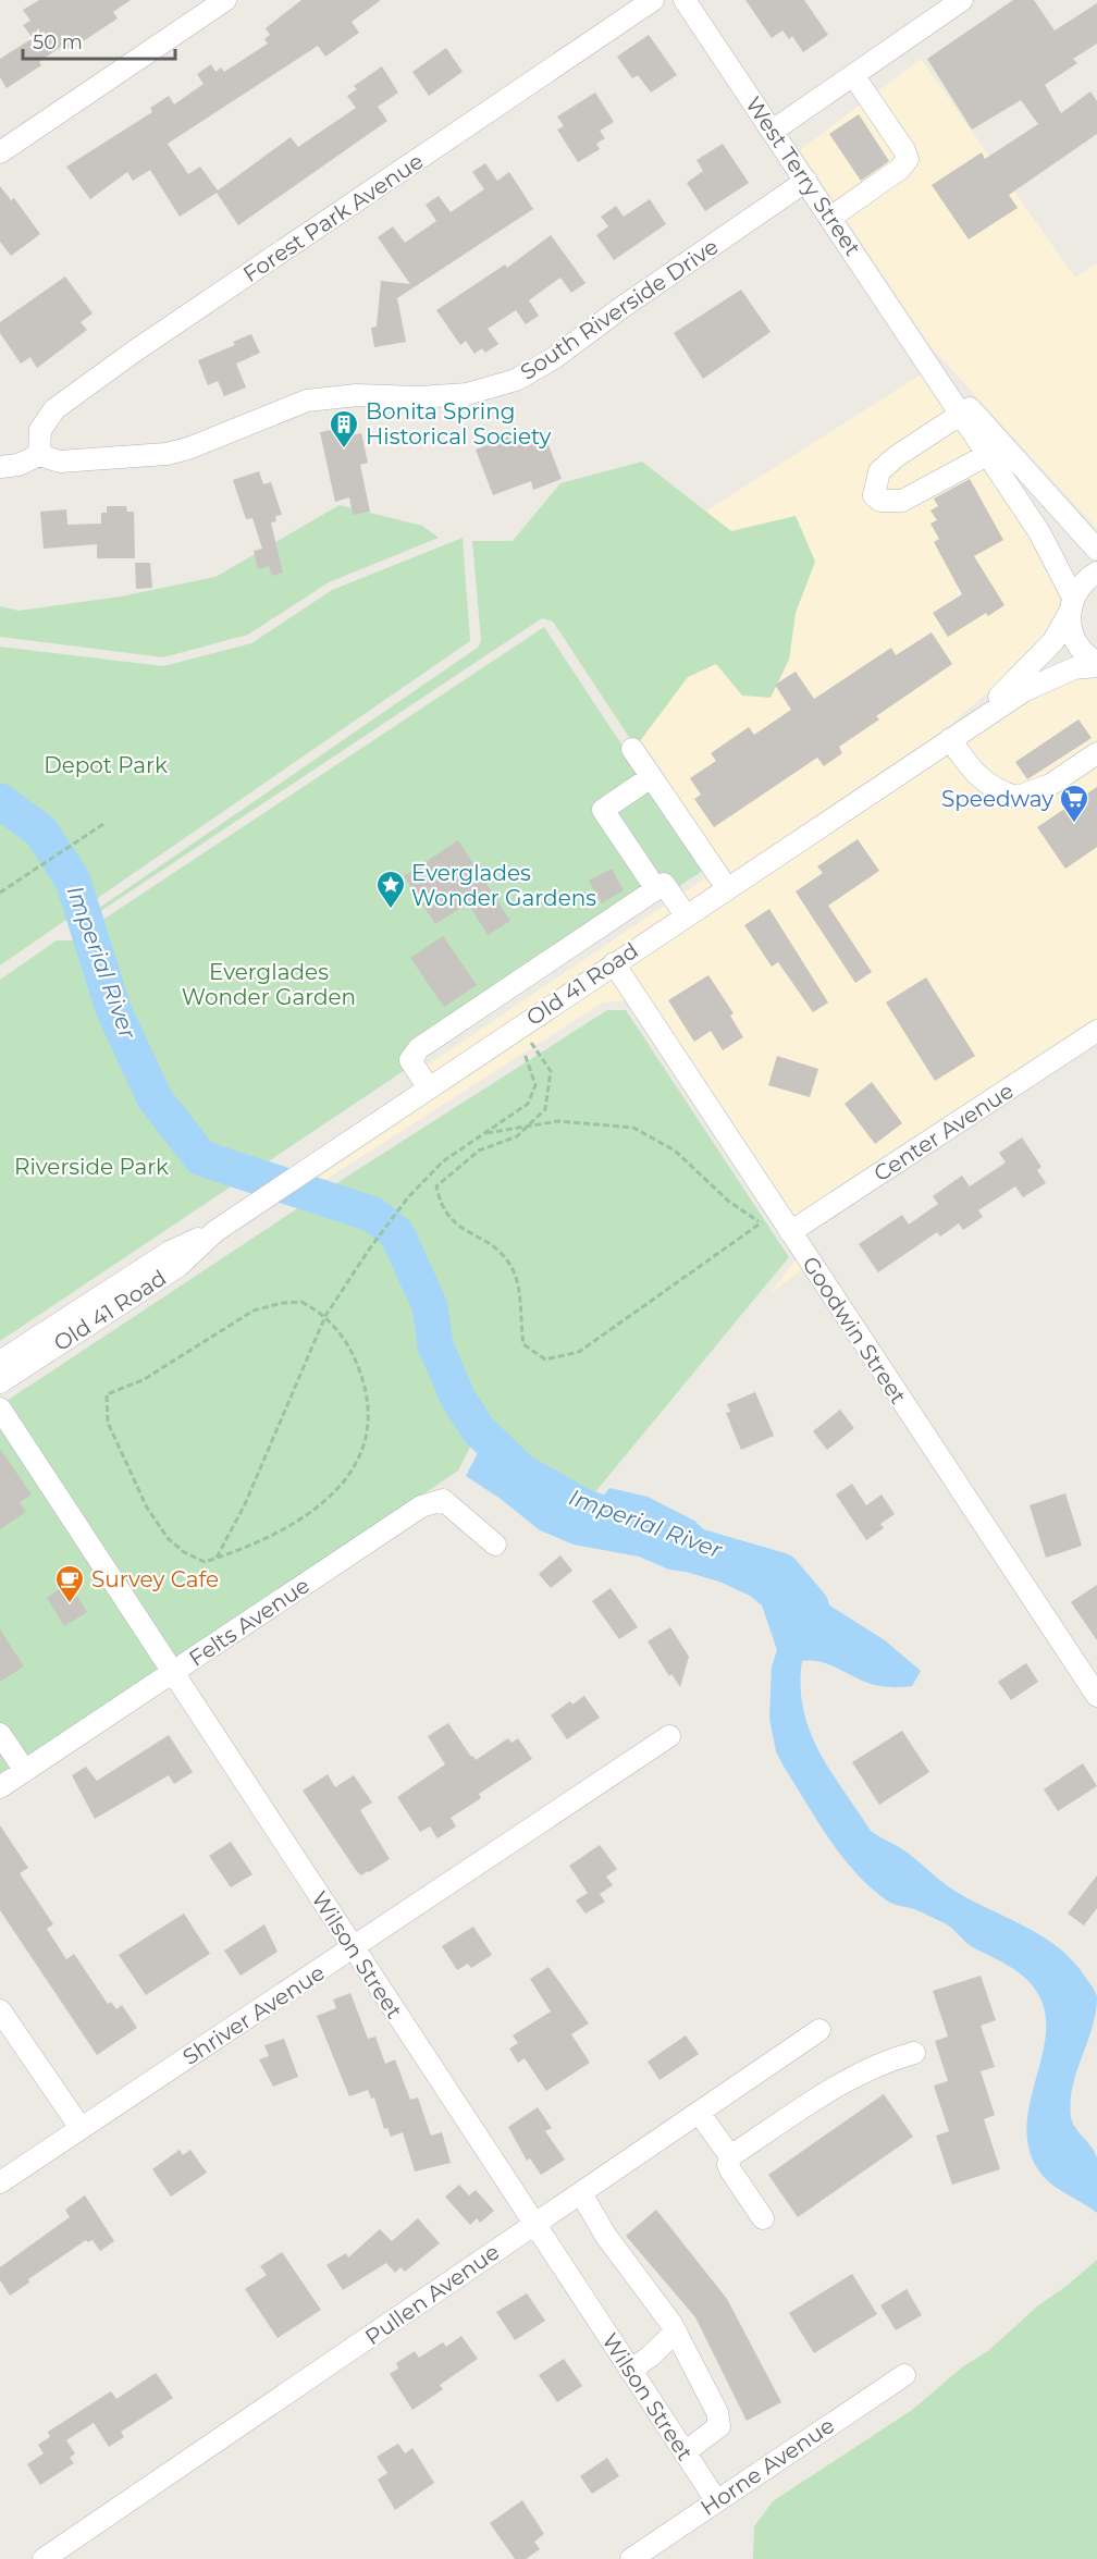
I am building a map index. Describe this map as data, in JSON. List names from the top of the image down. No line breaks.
{"streets":{"street":["West Terry Street","Forest Park Avenue","South Riverside Drive","Old 41 Road","Center Avenue","Goodwin Street","Felts Avenue","Wilson Street","Shriver Avenue","Pullen Avenue","Horne Avenue"]},"crossings":[["West Terry Street","South Riverside Drive"],["West Terry Street","Old 41 Road"],["Forest Park Avenue","South Riverside Drive"],["Old 41 Road","Goodwin Street"],["Center Avenue","Goodwin Street"],["Felts Avenue","Wilson Street"],["Wilson Street","Shriver Avenue"],["Wilson Street","Pullen Avenue"],["Wilson Street","Horne Avenue"]],"water":["Imperial River"],"parks":["Depot Park","Everglades Wonder Garden","Riverside Park"],"places":{"building":["Bonita Spring Historical Society"],"supermarket":["Speedway"],"place":["Everglades Wonder Gardens"],"cafe":["Survey Cafe"]},"scale_bar":"50 m"}
